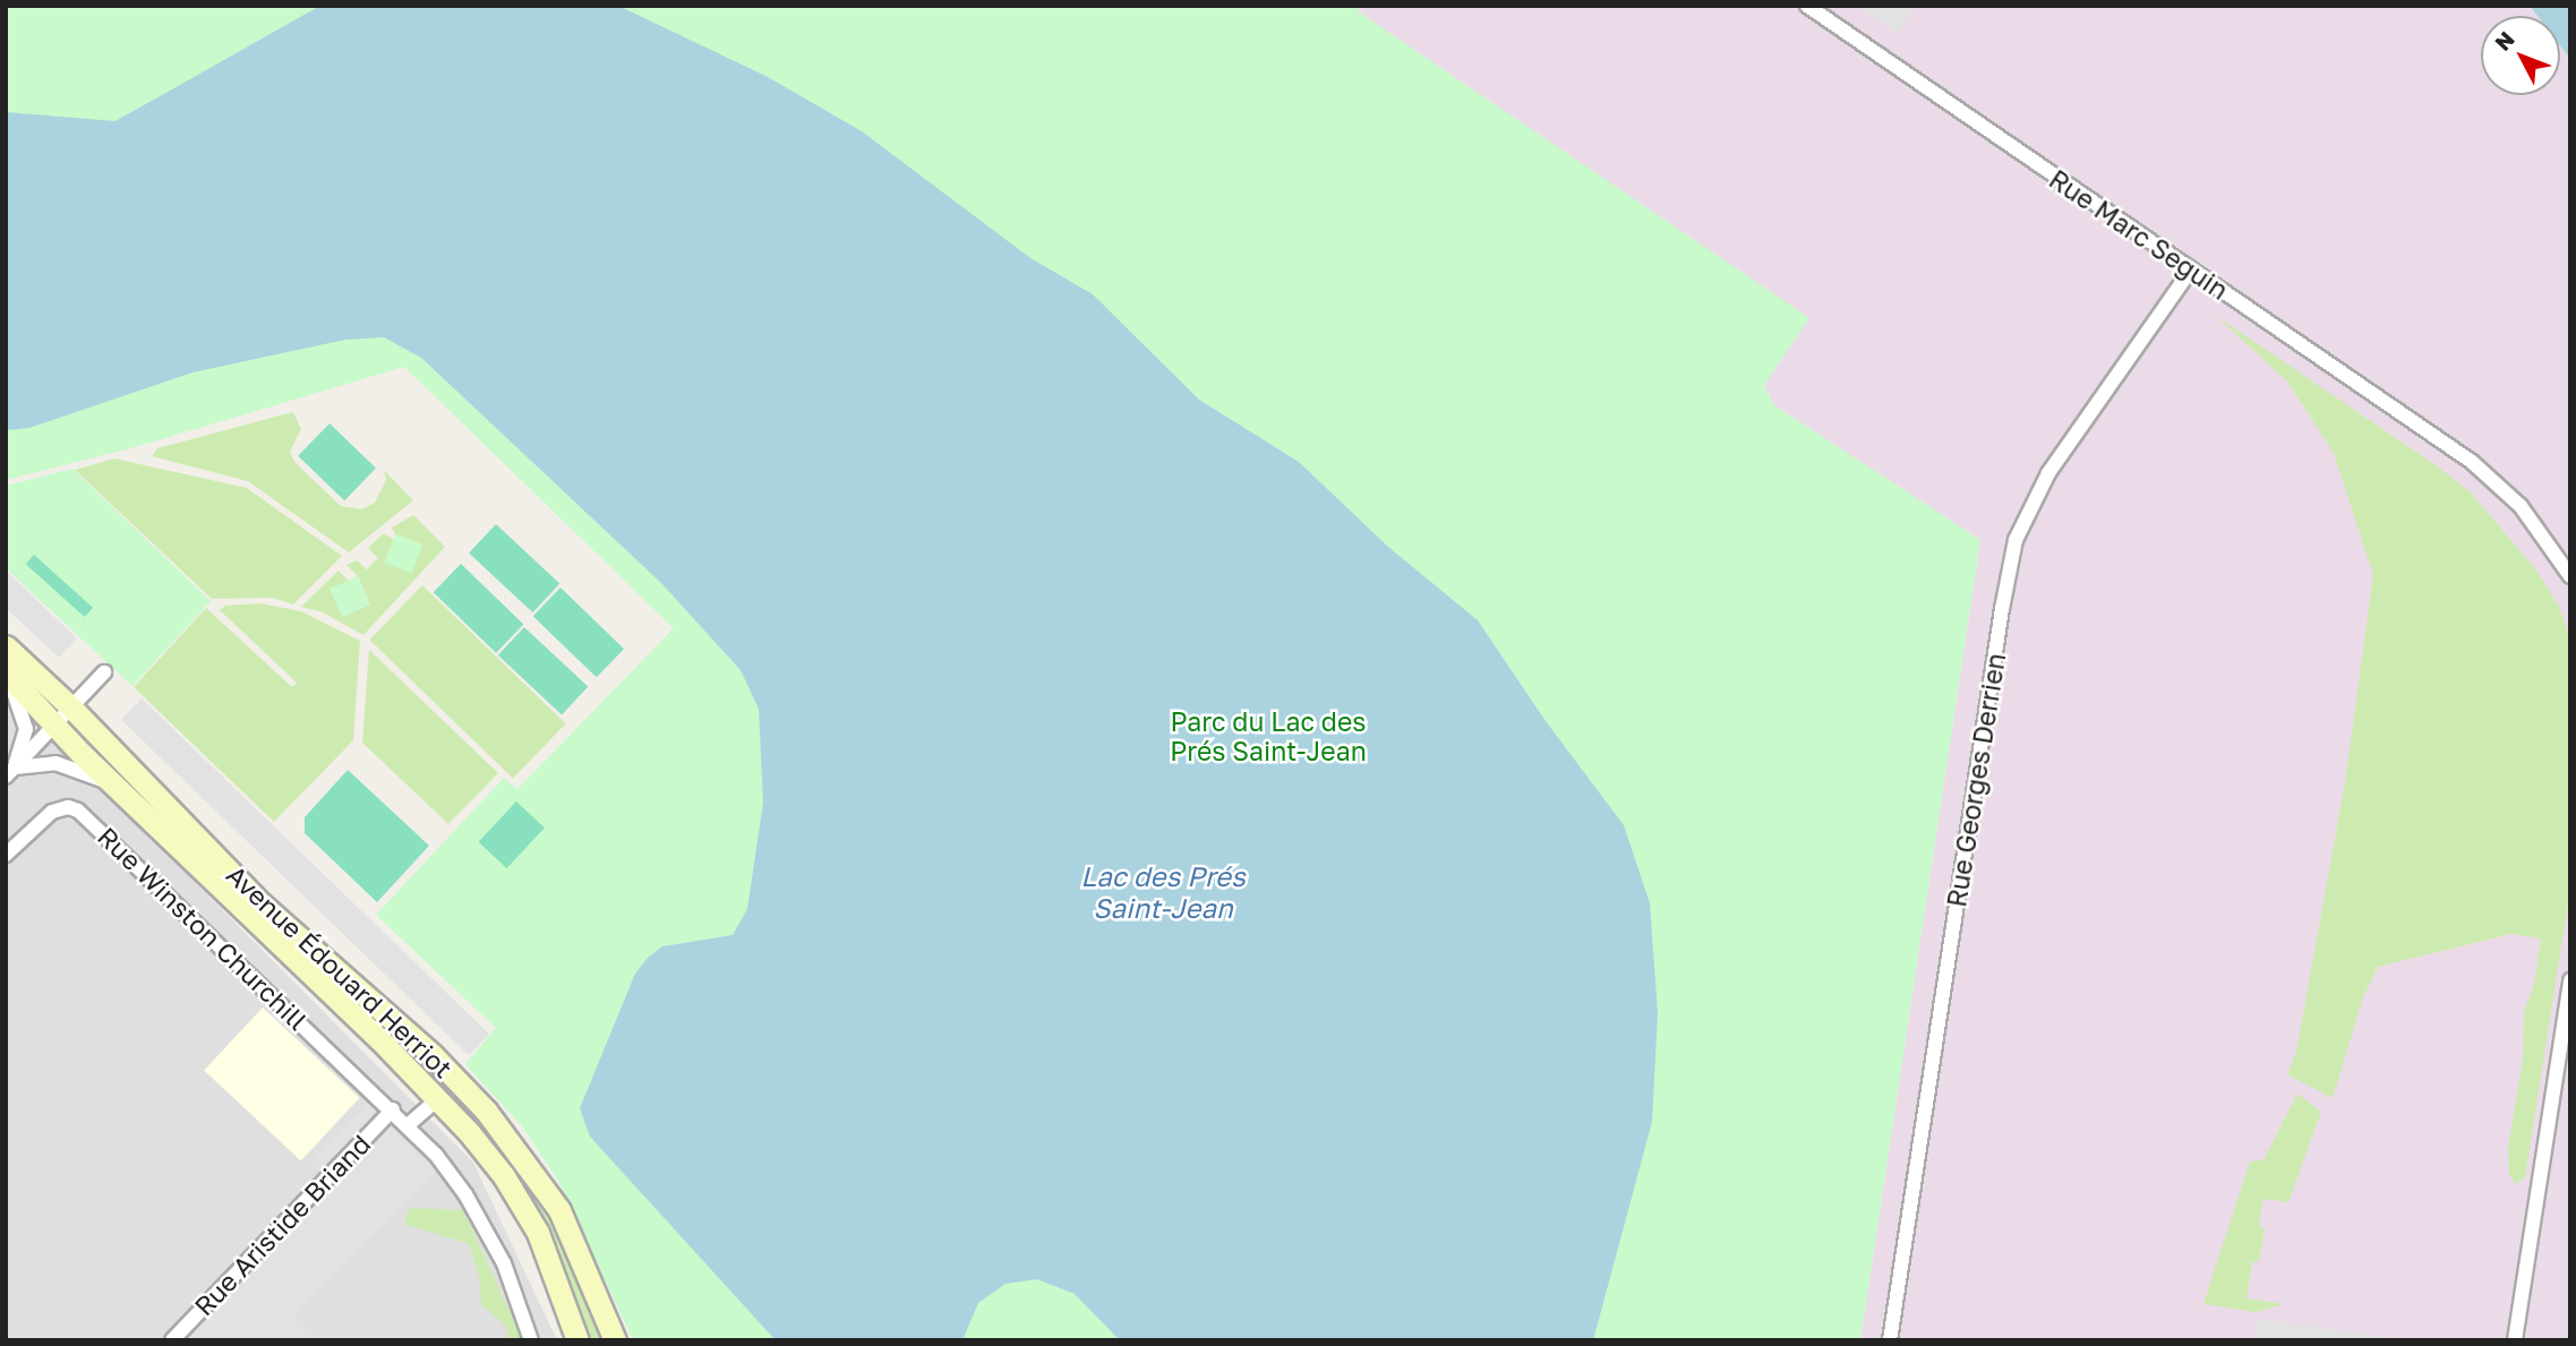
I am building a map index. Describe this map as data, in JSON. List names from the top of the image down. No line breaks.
{"streets":{"main road":["Avenue Édouard Herriot"],"street":["Rue Marc Seguin","Rue Georges Derrien","Rue Winston Churchill","Rue Aristide Briand"]},"crossings":[["Rue Marc Seguin","Rue Georges Derrien"],["Rue Winston Churchill","Rue Aristide Briand"]],"water":["Lac des Prés Saint-Jean"],"parks":["Parc du Lac des Prés Saint-Jean"],"north":"top left"}
